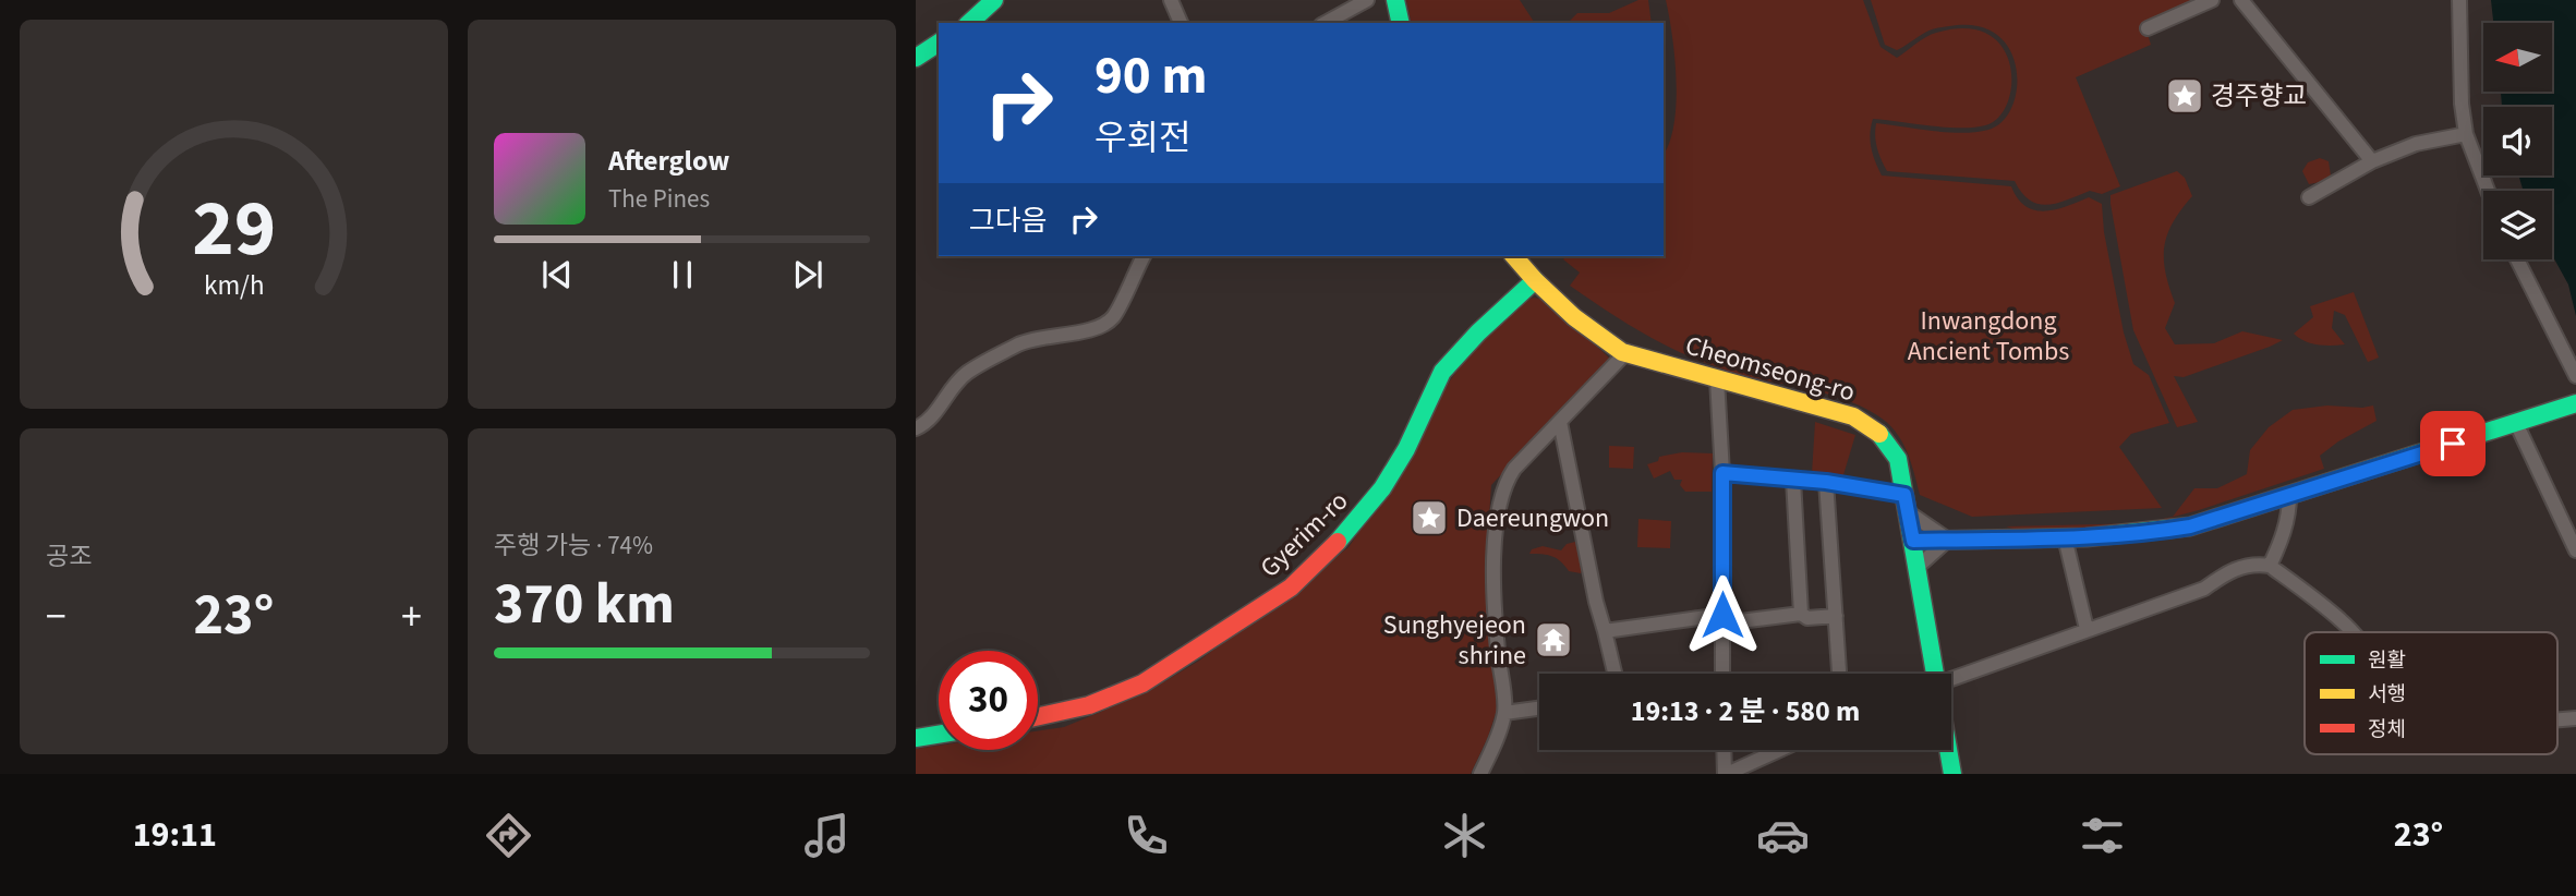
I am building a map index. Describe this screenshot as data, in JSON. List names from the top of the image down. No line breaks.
{"streets":{"street":["Cheomseong-ro","Gyerim-ro"]},"crossings":[["Cheomseong-ro","Gyerim-ro"]],"parks":["Inwangdong Ancient Tombs"],"places":{"place":["경주향교","Daereungwon"],"temple":["Sunghyejeon shrine"]},"legend":["원활","서행","정체"],"north":"left","page":{"turn":["90 m","우회전"],"song":["Afterglow","The Pines"],"then":"그다음","tile":["공조",["주행 가능 · 74%","370 km"]],"heat":["−","23°","+"],"limit":"30","trip":"19:13 · 2 분 · 580 m","tabs":["19:11","23°"],"gauge":["29","km/h"]}}
